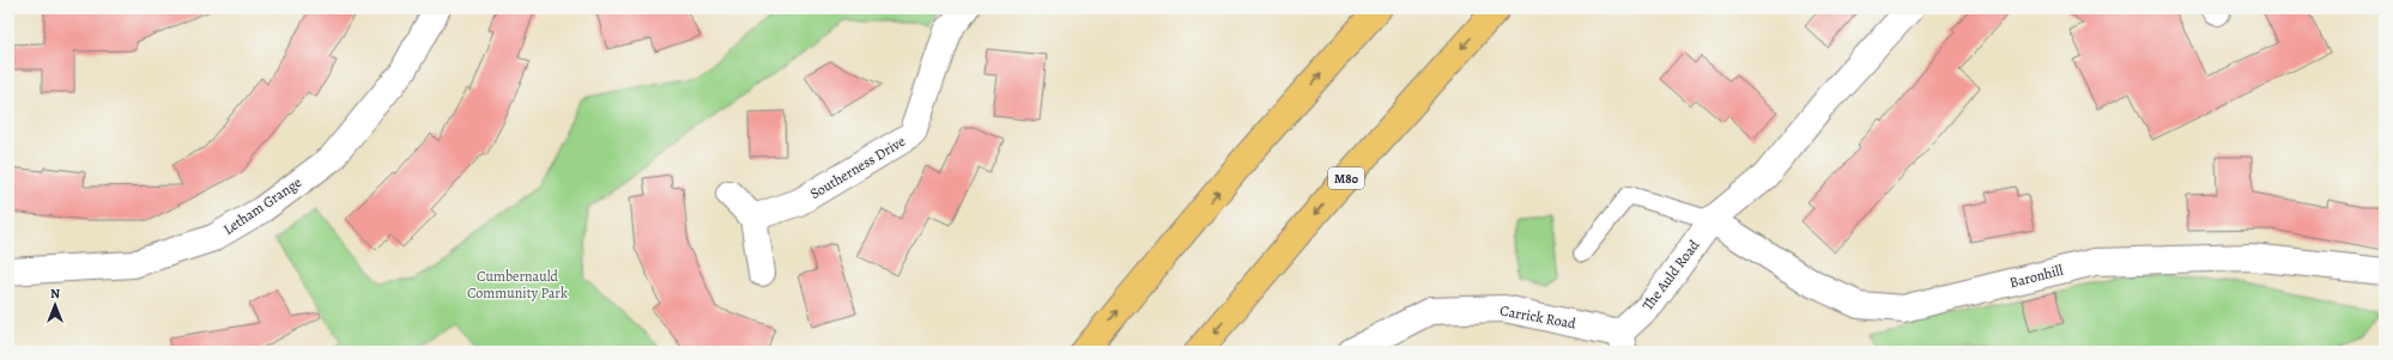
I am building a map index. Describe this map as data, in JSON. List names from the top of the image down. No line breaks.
{"streets":{"highway":["M80"],"street":["Southerness Drive","Letham Grange","The Auld Road","Baronhill","Carrick Road"]},"crossings":[["The Auld Road","Baronhill"],["The Auld Road","Carrick Road"]],"parks":["Cumbernauld Community Park"],"north":"top"}
